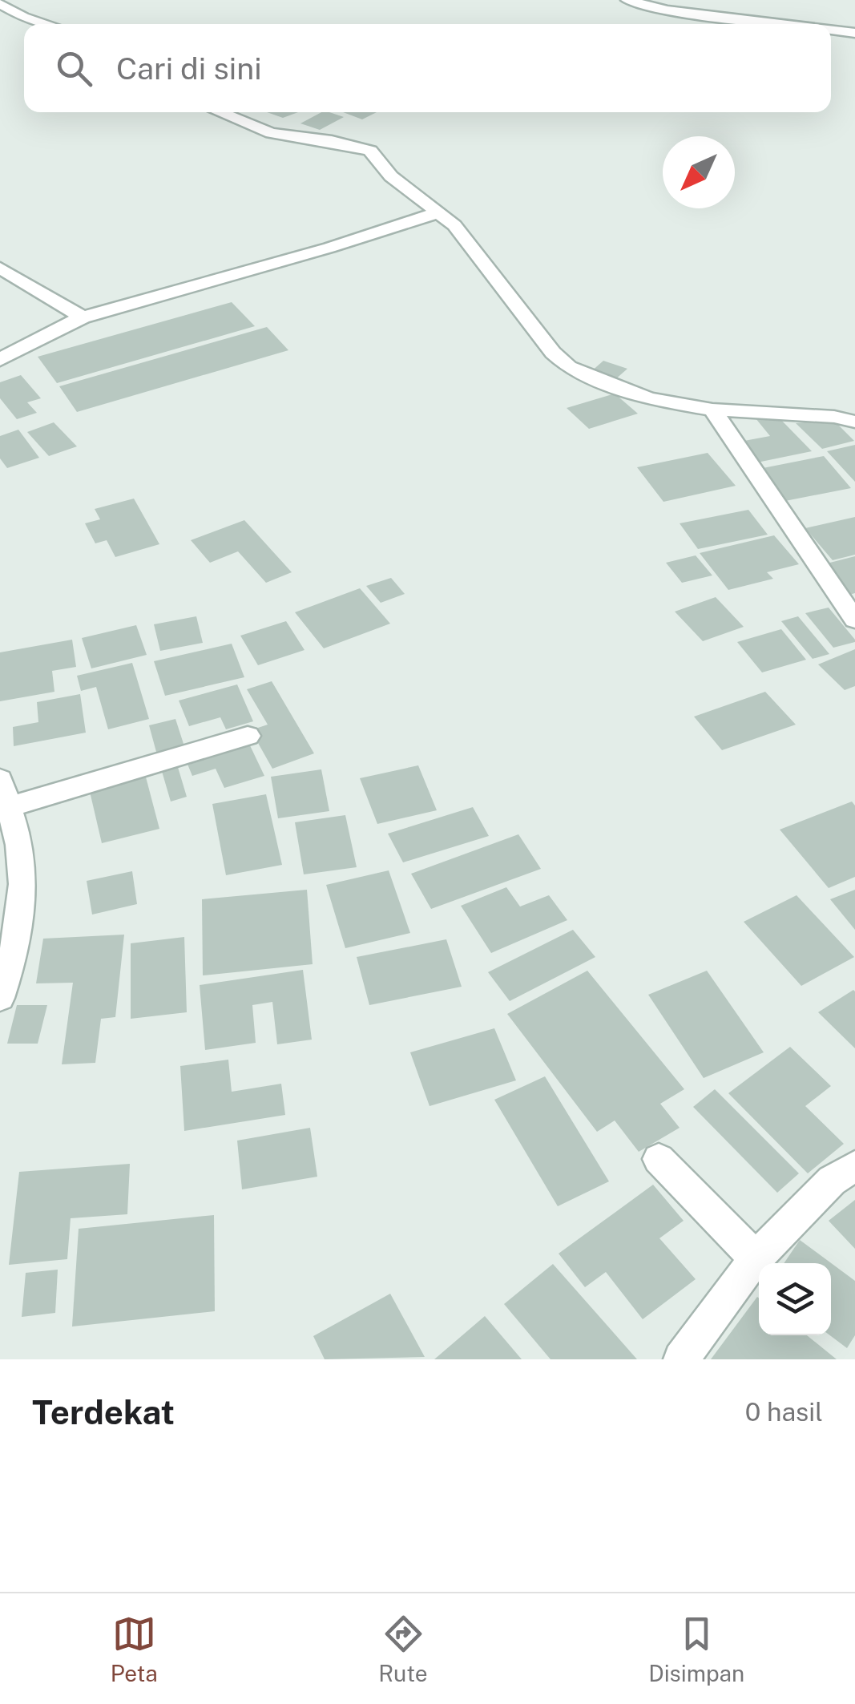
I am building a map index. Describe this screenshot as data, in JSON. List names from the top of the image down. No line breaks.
{"north":"bottom left","page":{"search":"Cari di sini","heading":["Terdekat","0 hasil"],"nav":["Peta","Rute","Disimpan"]}}
